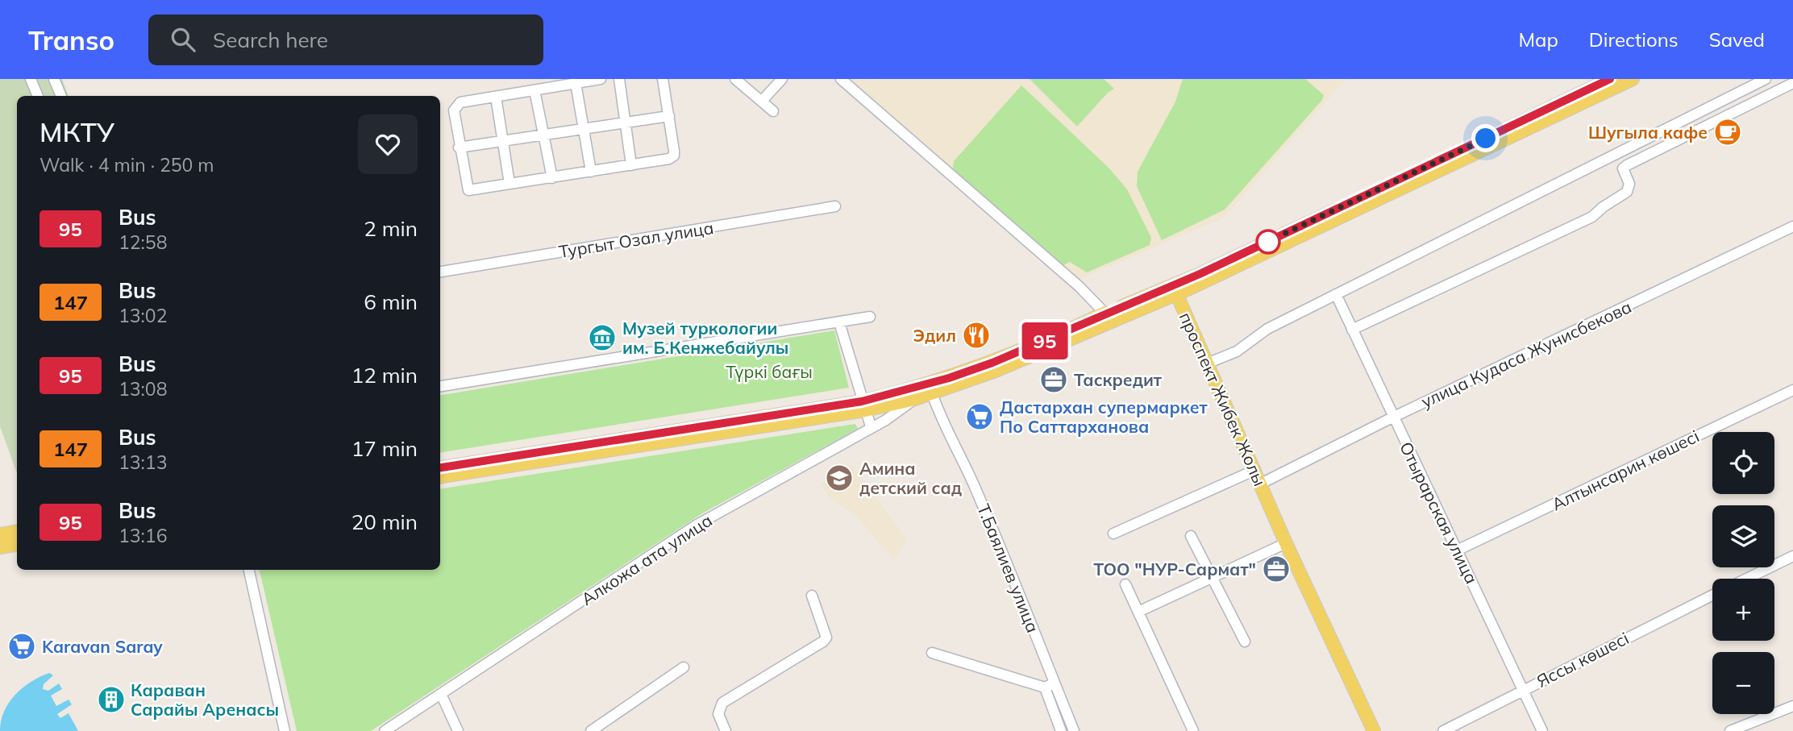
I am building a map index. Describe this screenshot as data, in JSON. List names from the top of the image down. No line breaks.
{"streets":{"main road":["проспект Жибек Жолы"],"street":["Тургыт Озал улица","улица Кудаса Жунисбекова","Алтынсарин көшесі","Отырарская улица","Алкожа ата улица","Т.Баялиев улица","Яссы көшесі"]},"crossings":[["улица Кудаса Жунисбекова","проспект Жибек Жолы"],["улица Кудаса Жунисбекова","Отырарская улица"],["Алтынсарин көшесі","Отырарская улица"],["Отырарская улица","Яссы көшесі"]],"parks":["Түркі бағы"],"places":{"cafe":["Шугыла кафе"],"restaurant":["Эдил"],"museum":["Музей туркологии им. Б.Кенжебайулы"],"office":["Таскредит","ТОО \"НУР-Сармат\""],"supermarket":["Дастархан супермаркет По Саттарханова","Karavan Saray"],"school or university":["Амина детский сад"],"building":["Караван Сарайы Аренасы"]},"lines":["bus line 95"],"page":{"header":"Transo","search":"Search here","nav":["Map","Directions","Saved"],"on_map":"95","heading":["МКТУ","Walk · 4 min · 250 m"],"list":[{"mark":"95","name":"Bus","note":"12:58","value":"2 min"},{"mark":"147","name":"Bus","note":"13:02","value":"6 min"},{"mark":"95","name":"Bus","note":"13:08","value":"12 min"},{"mark":"147","name":"Bus","note":"13:13","value":"17 min"},{"mark":"95","name":"Bus","note":"13:16","value":"20 min"}],"map_buttons":["+","−"]}}
